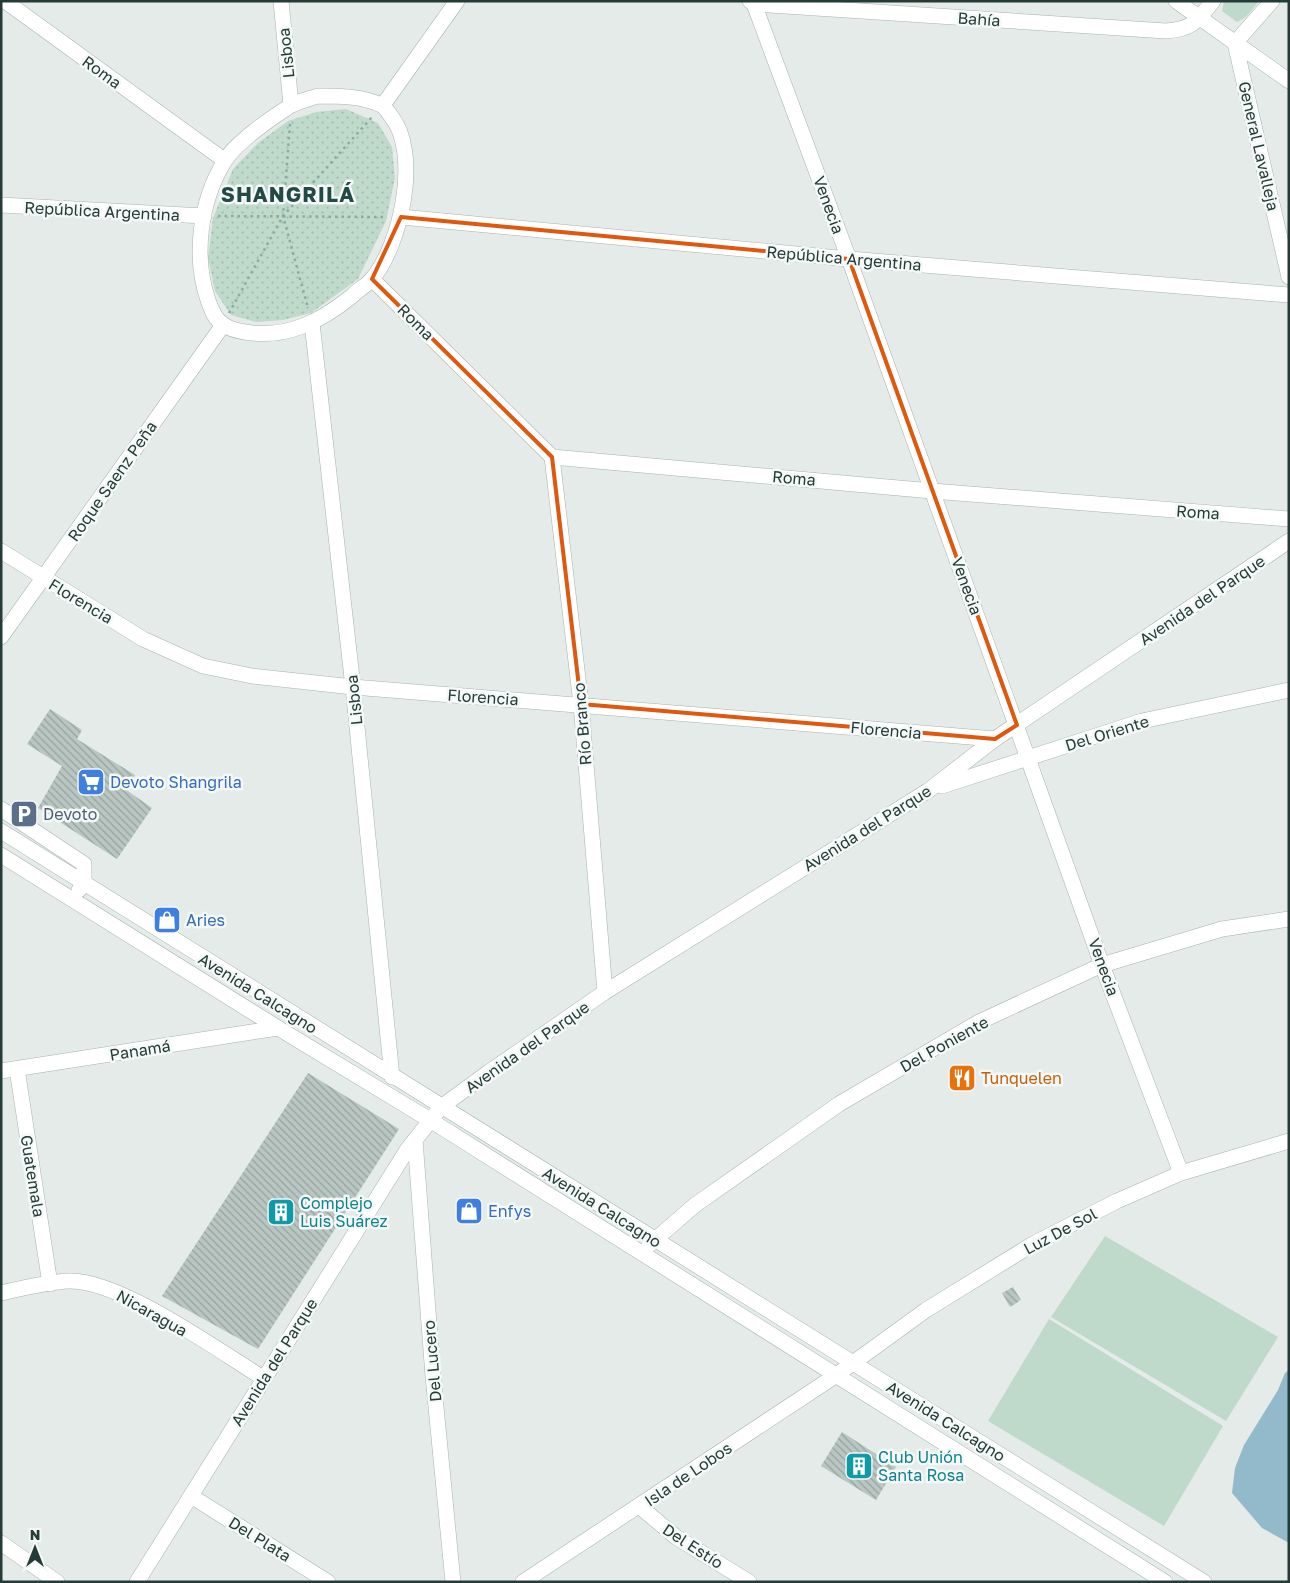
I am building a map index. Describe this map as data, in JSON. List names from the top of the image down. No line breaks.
{"streets":{"street":["Bahía","Lisboa","Roma","General Lavalleja","Venecia","República Argentina","Roque Saenz Peña","Avenida del Parque","Florencia","Río Branco","Del Oriente","Avenida Calcagno","Del Poniente","Panamá","Guatemala","Luz De Sol","Nicaragua","Del Lucero","Isla de Lobos","Del Plata","Del Estío"]},"crossings":[["Bahía","Venecia"],["Lisboa","Florencia"],["Lisboa","Avenida Calcagno"],["Roma","Venecia"],["Roma","Río Branco"],["Venecia","República Argentina"],["Venecia","Avenida del Parque"],["Venecia","Del Oriente"],["Venecia","Del Poniente"],["Venecia","Luz De Sol"],["Roque Saenz Peña","Florencia"],["Avenida del Parque","Florencia"],["Avenida del Parque","Río Branco"],["Avenida del Parque","Del Oriente"],["Avenida del Parque","Avenida Calcagno"],["Avenida del Parque","Nicaragua"],["Avenida del Parque","Del Lucero"],["Avenida del Parque","Del Plata"],["Florencia","Río Branco"],["Avenida Calcagno","Del Poniente"],["Avenida Calcagno","Panamá"],["Avenida Calcagno","Luz De Sol"],["Avenida Calcagno","Isla de Lobos"],["Panamá","Guatemala"],["Guatemala","Nicaragua"],["Luz De Sol","Isla de Lobos"],["Isla de Lobos","Del Estío"]],"districts":["SHANGRILÁ"],"places":{"supermarket":["Devoto Shangrila"],"parking":["Devoto"],"shop":["Aries","Enfys"],"restaurant":["Tunquelen"],"building":["Complejo Luis Suárez","Club Unión Santa Rosa"]},"north":"top"}
